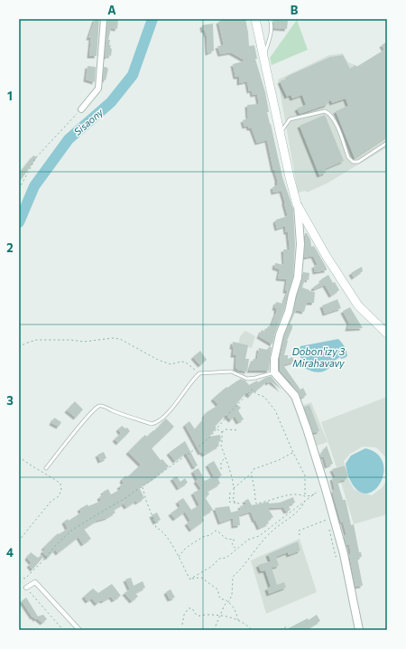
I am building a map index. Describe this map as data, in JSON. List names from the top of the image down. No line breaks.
{"water":["Sisaony","Dobon'izy 3 Mirahavavy"],"grid":{"columns":["A","B"],"rows":["1","2","3","4"]}}
